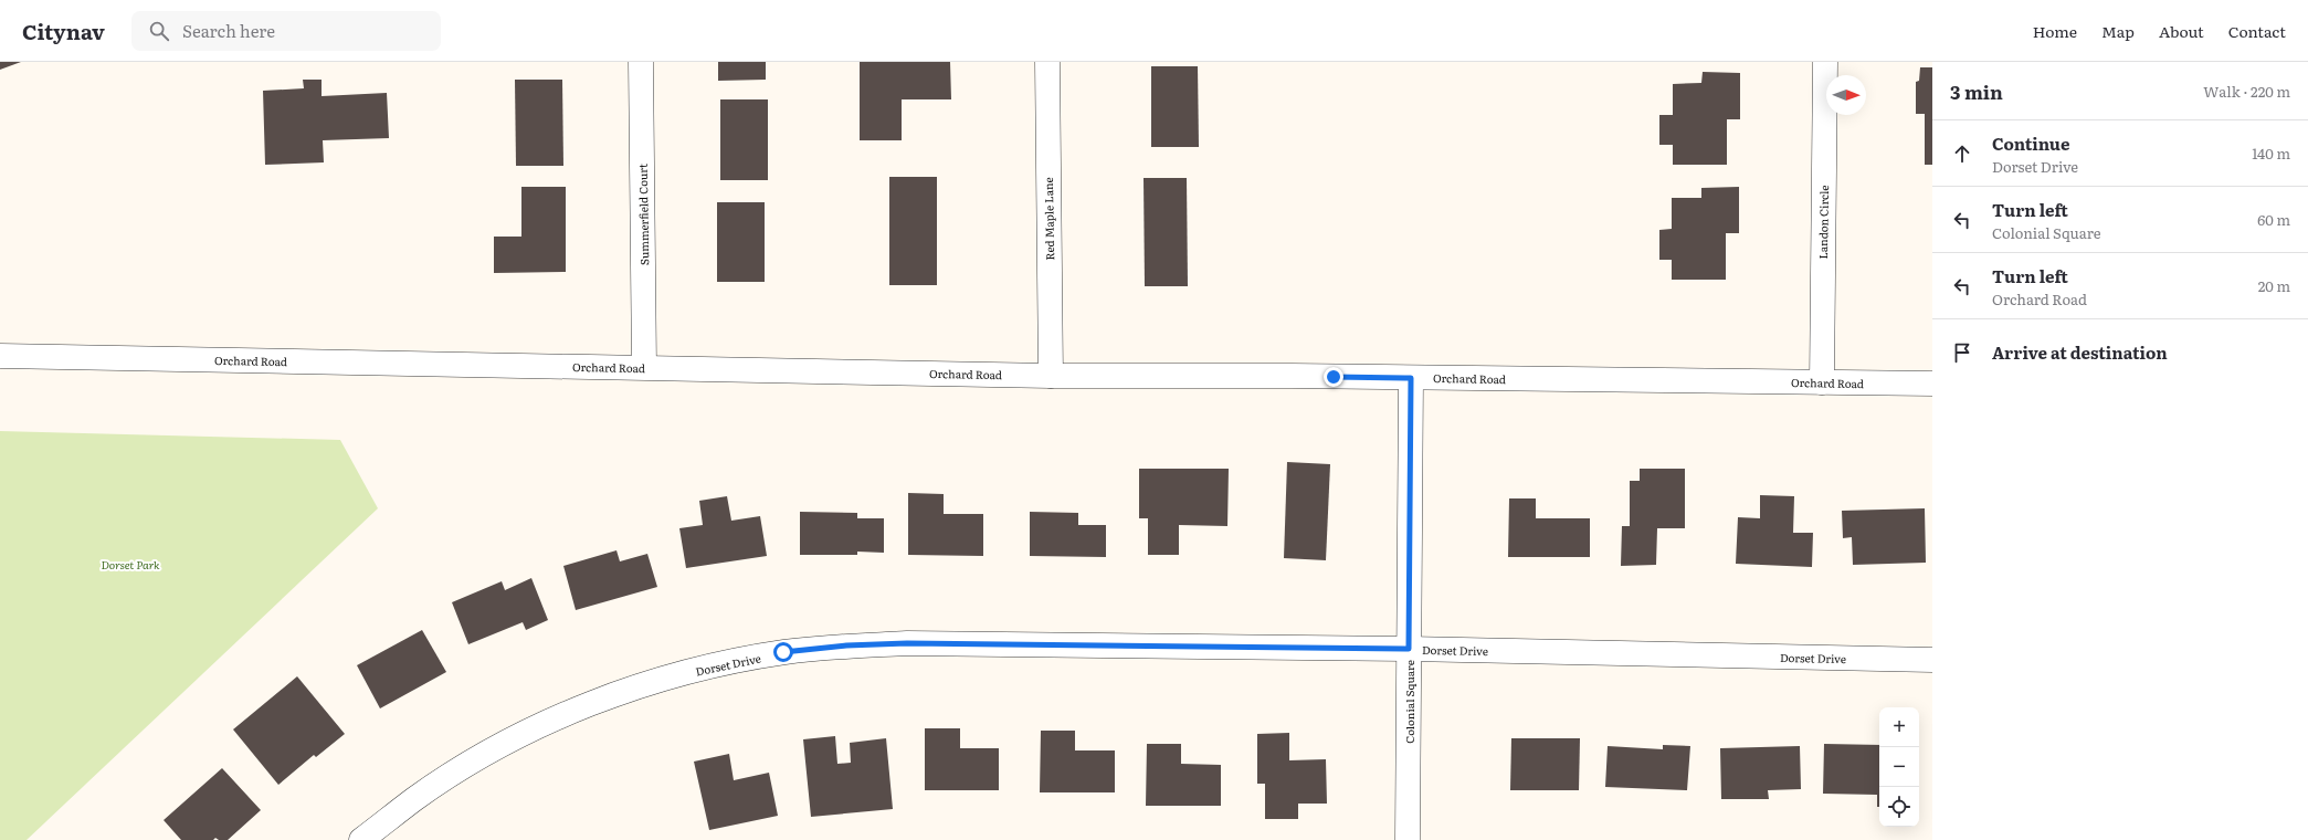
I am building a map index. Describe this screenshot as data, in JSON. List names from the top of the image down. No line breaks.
{"streets":{"street":["Summerfield Court","Red Maple Lane","Landon Circle","Orchard Road","Dorset Drive","Colonial Square"]},"crossings":[["Summerfield Court","Orchard Road"],["Red Maple Lane","Orchard Road"],["Landon Circle","Orchard Road"],["Orchard Road","Colonial Square"],["Dorset Drive","Colonial Square"]],"parks":["Dorset Park"],"north":"right","page":{"header":"Citynav","search":"Search here","nav":["Home","Map","About","Contact"],"heading":["3 min","Walk · 220 m"],"list":[["Continue","Dorset Drive","140 m"],["Turn left","Colonial Square","60 m"],["Turn left","Orchard Road","20 m"],"Arrive at destination"],"map_buttons":["+","−"]}}
